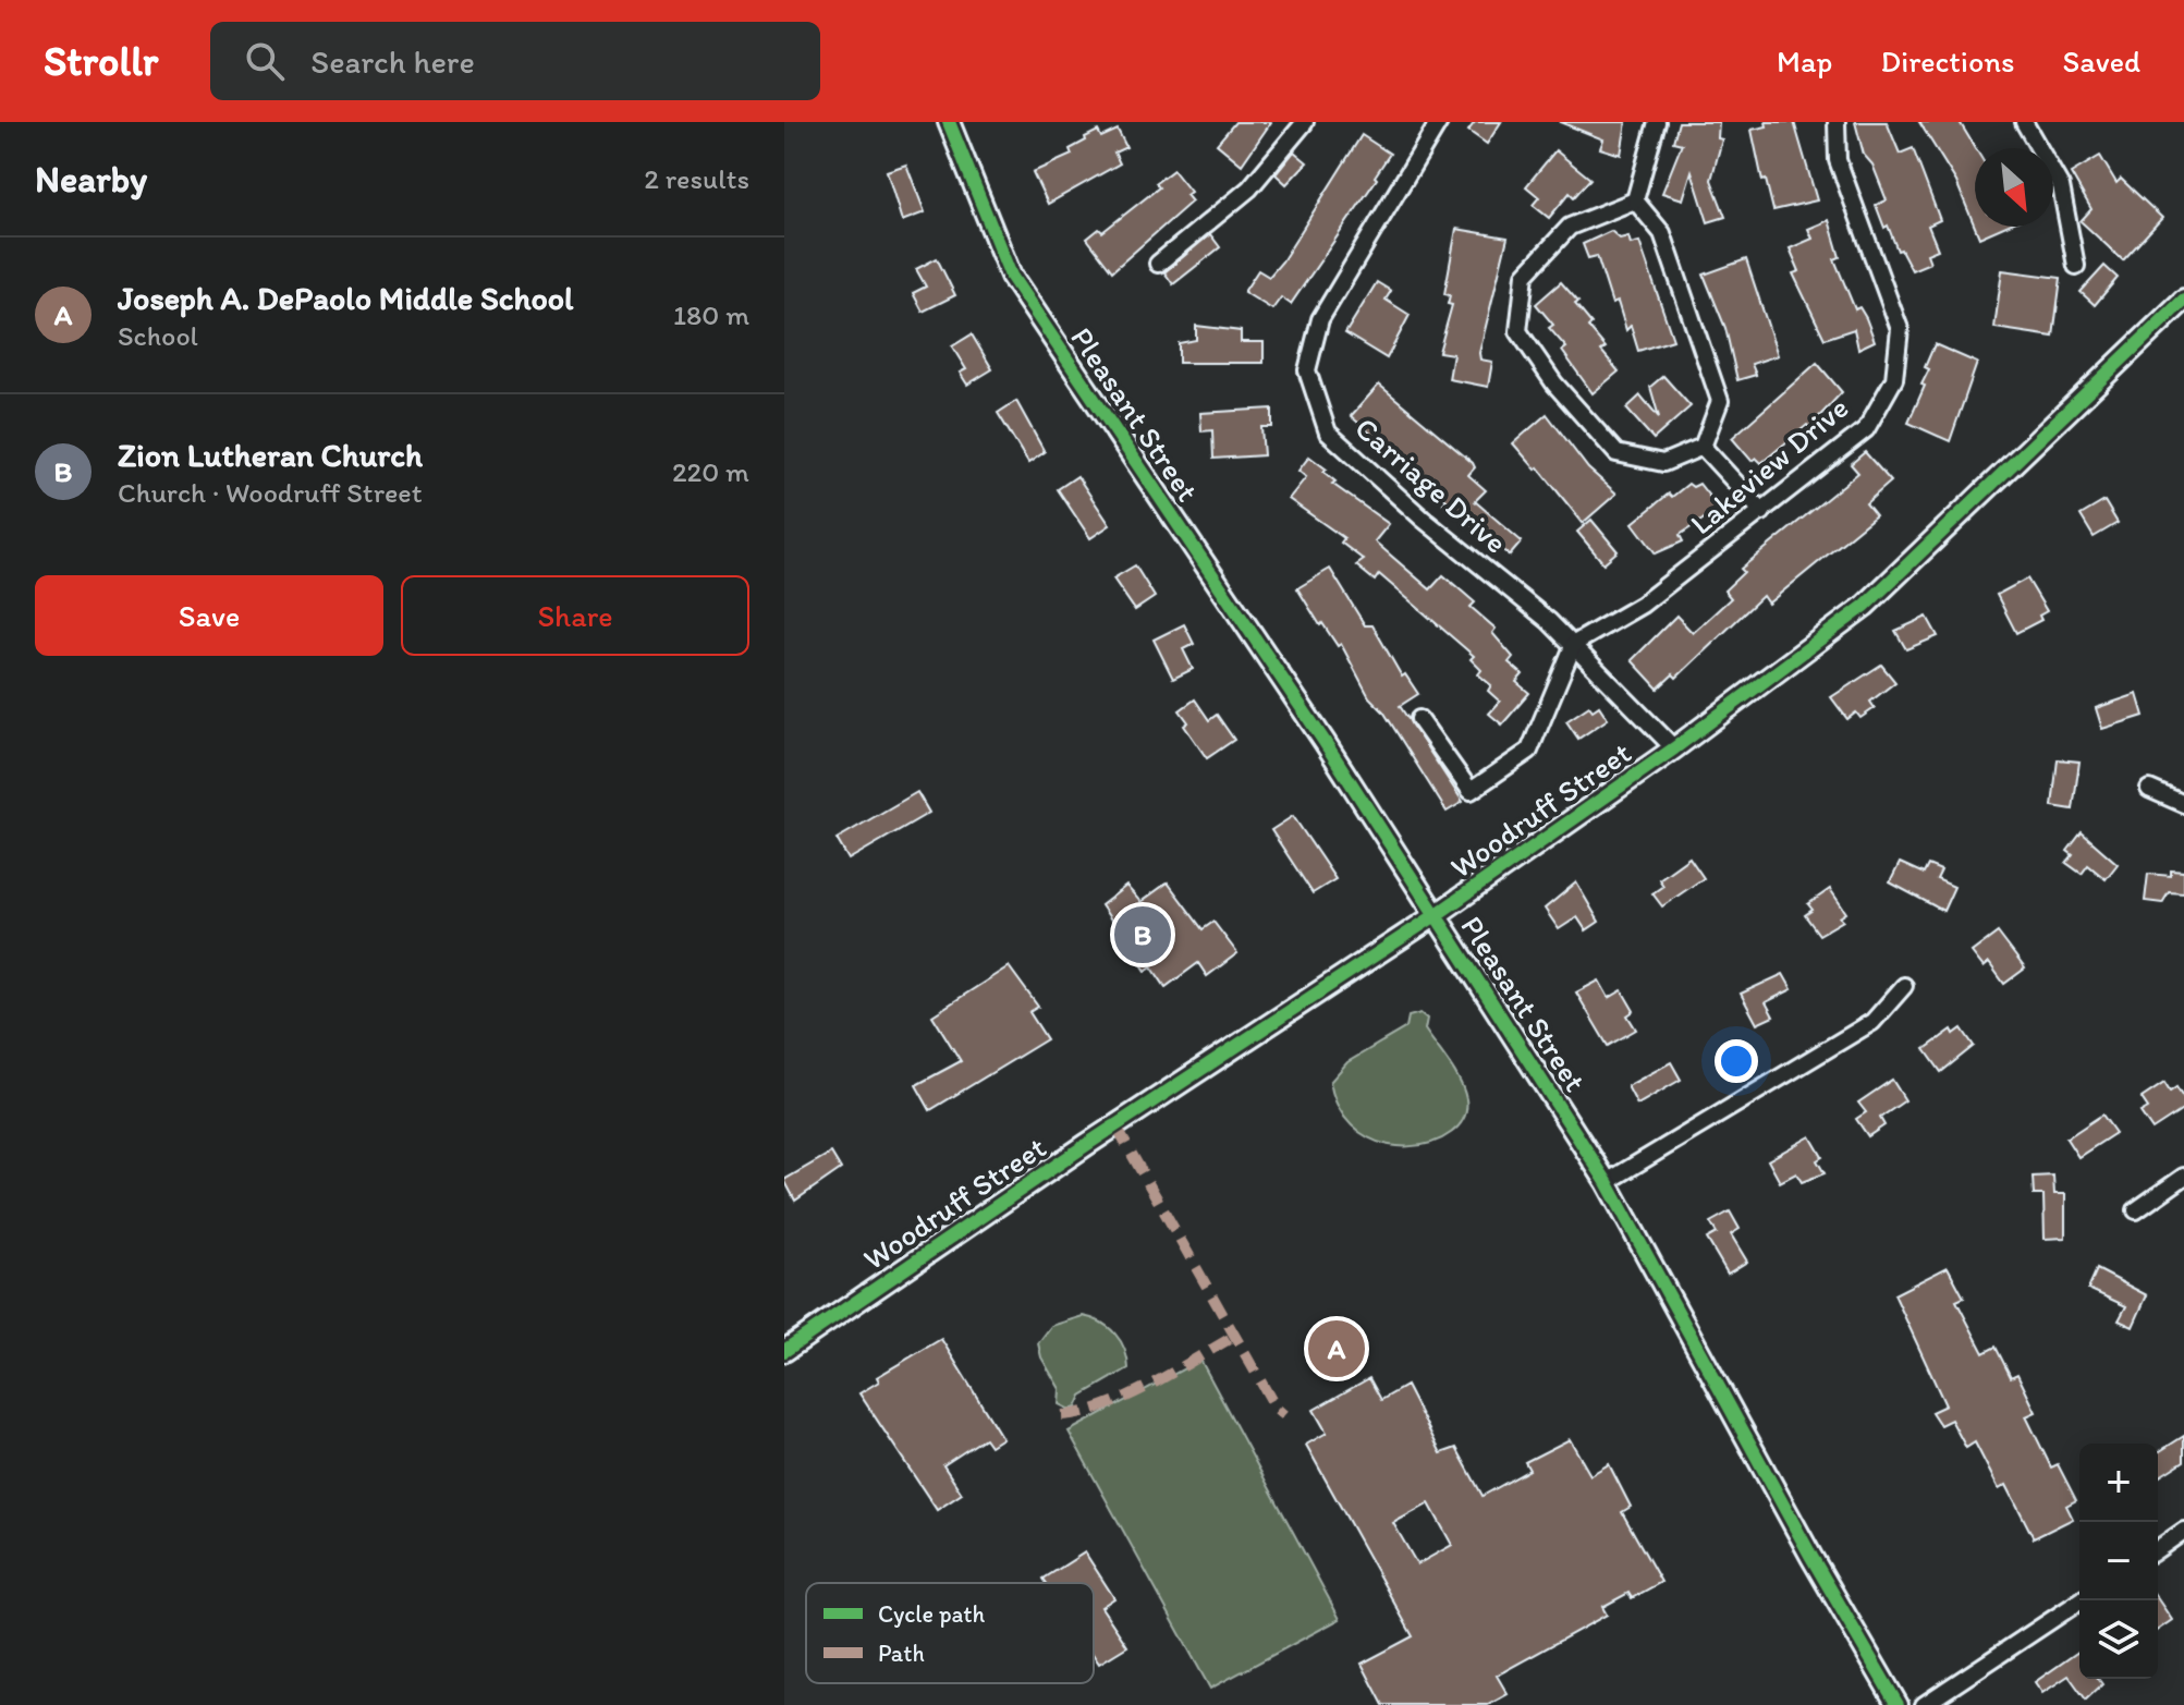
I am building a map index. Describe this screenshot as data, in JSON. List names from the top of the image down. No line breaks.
{"streets":{"street":["Pleasant Street","Lakeview Drive","Carriage Drive","Woodruff Street"]},"crossings":[["Pleasant Street","Woodruff Street"],["Lakeview Drive","Carriage Drive"],["Carriage Drive","Woodruff Street"]],"legend":["Cycle path","Path"],"north":"bottom right","page":{"header":"Strollr","search":"Search here","nav":["Map","Directions","Saved"],"heading":["Nearby","2 results"],"list":[{"mark":"A","name":"Joseph A. DePaolo Middle School","note":"School","value":"180 m"},{"mark":"B","name":"Zion Lutheran Church","note":"Church · Woodruff Street","value":"220 m"}],"buttons":["Save","Share"],"pins":["B","A"],"map_buttons":["+","−"]}}
